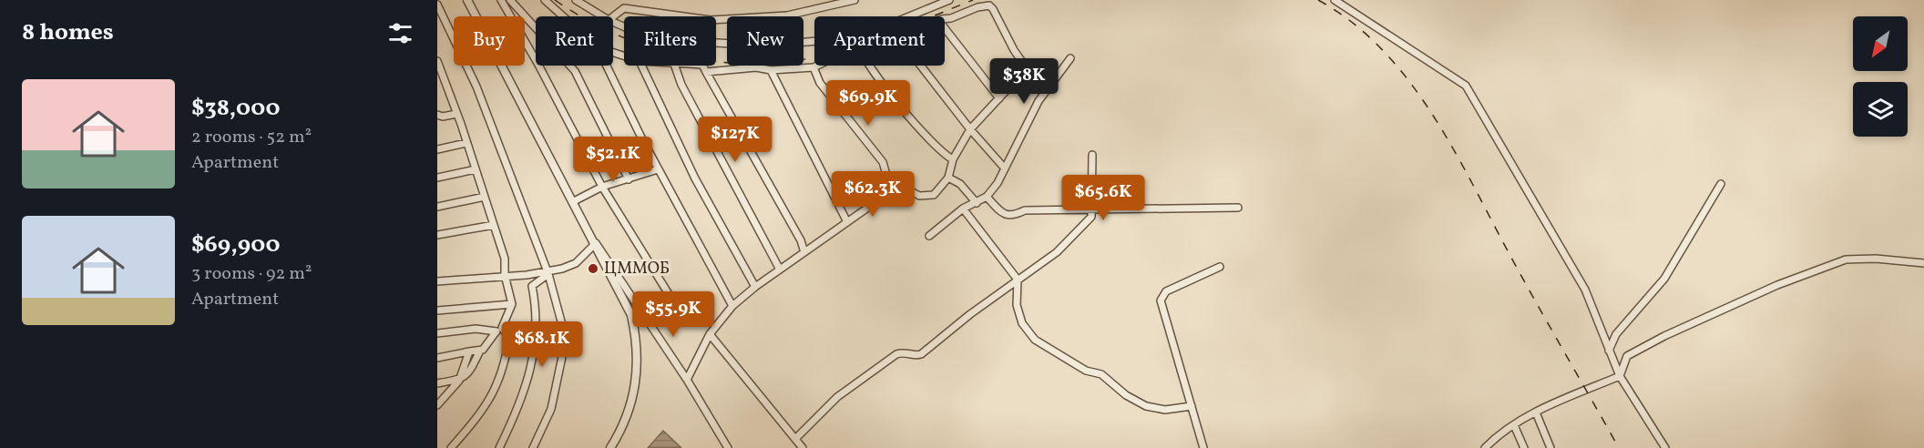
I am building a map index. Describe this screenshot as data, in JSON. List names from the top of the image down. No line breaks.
{"places":["ЦММОБ"],"north":"bottom left","page":{"heading":"8 homes","chip":["Buy","Rent","Filters","New","Apartment"],"price":["$38K","$69.9K","$127K","$52.1K","$62.3K","$65.6K","$55.9K","$68.1K"],"list":[{"name":"$38,000","note":"2 rooms · 52 m² · Apartment"},{"name":"$69,900","note":"3 rooms · 92 m² · Apartment"}]}}
